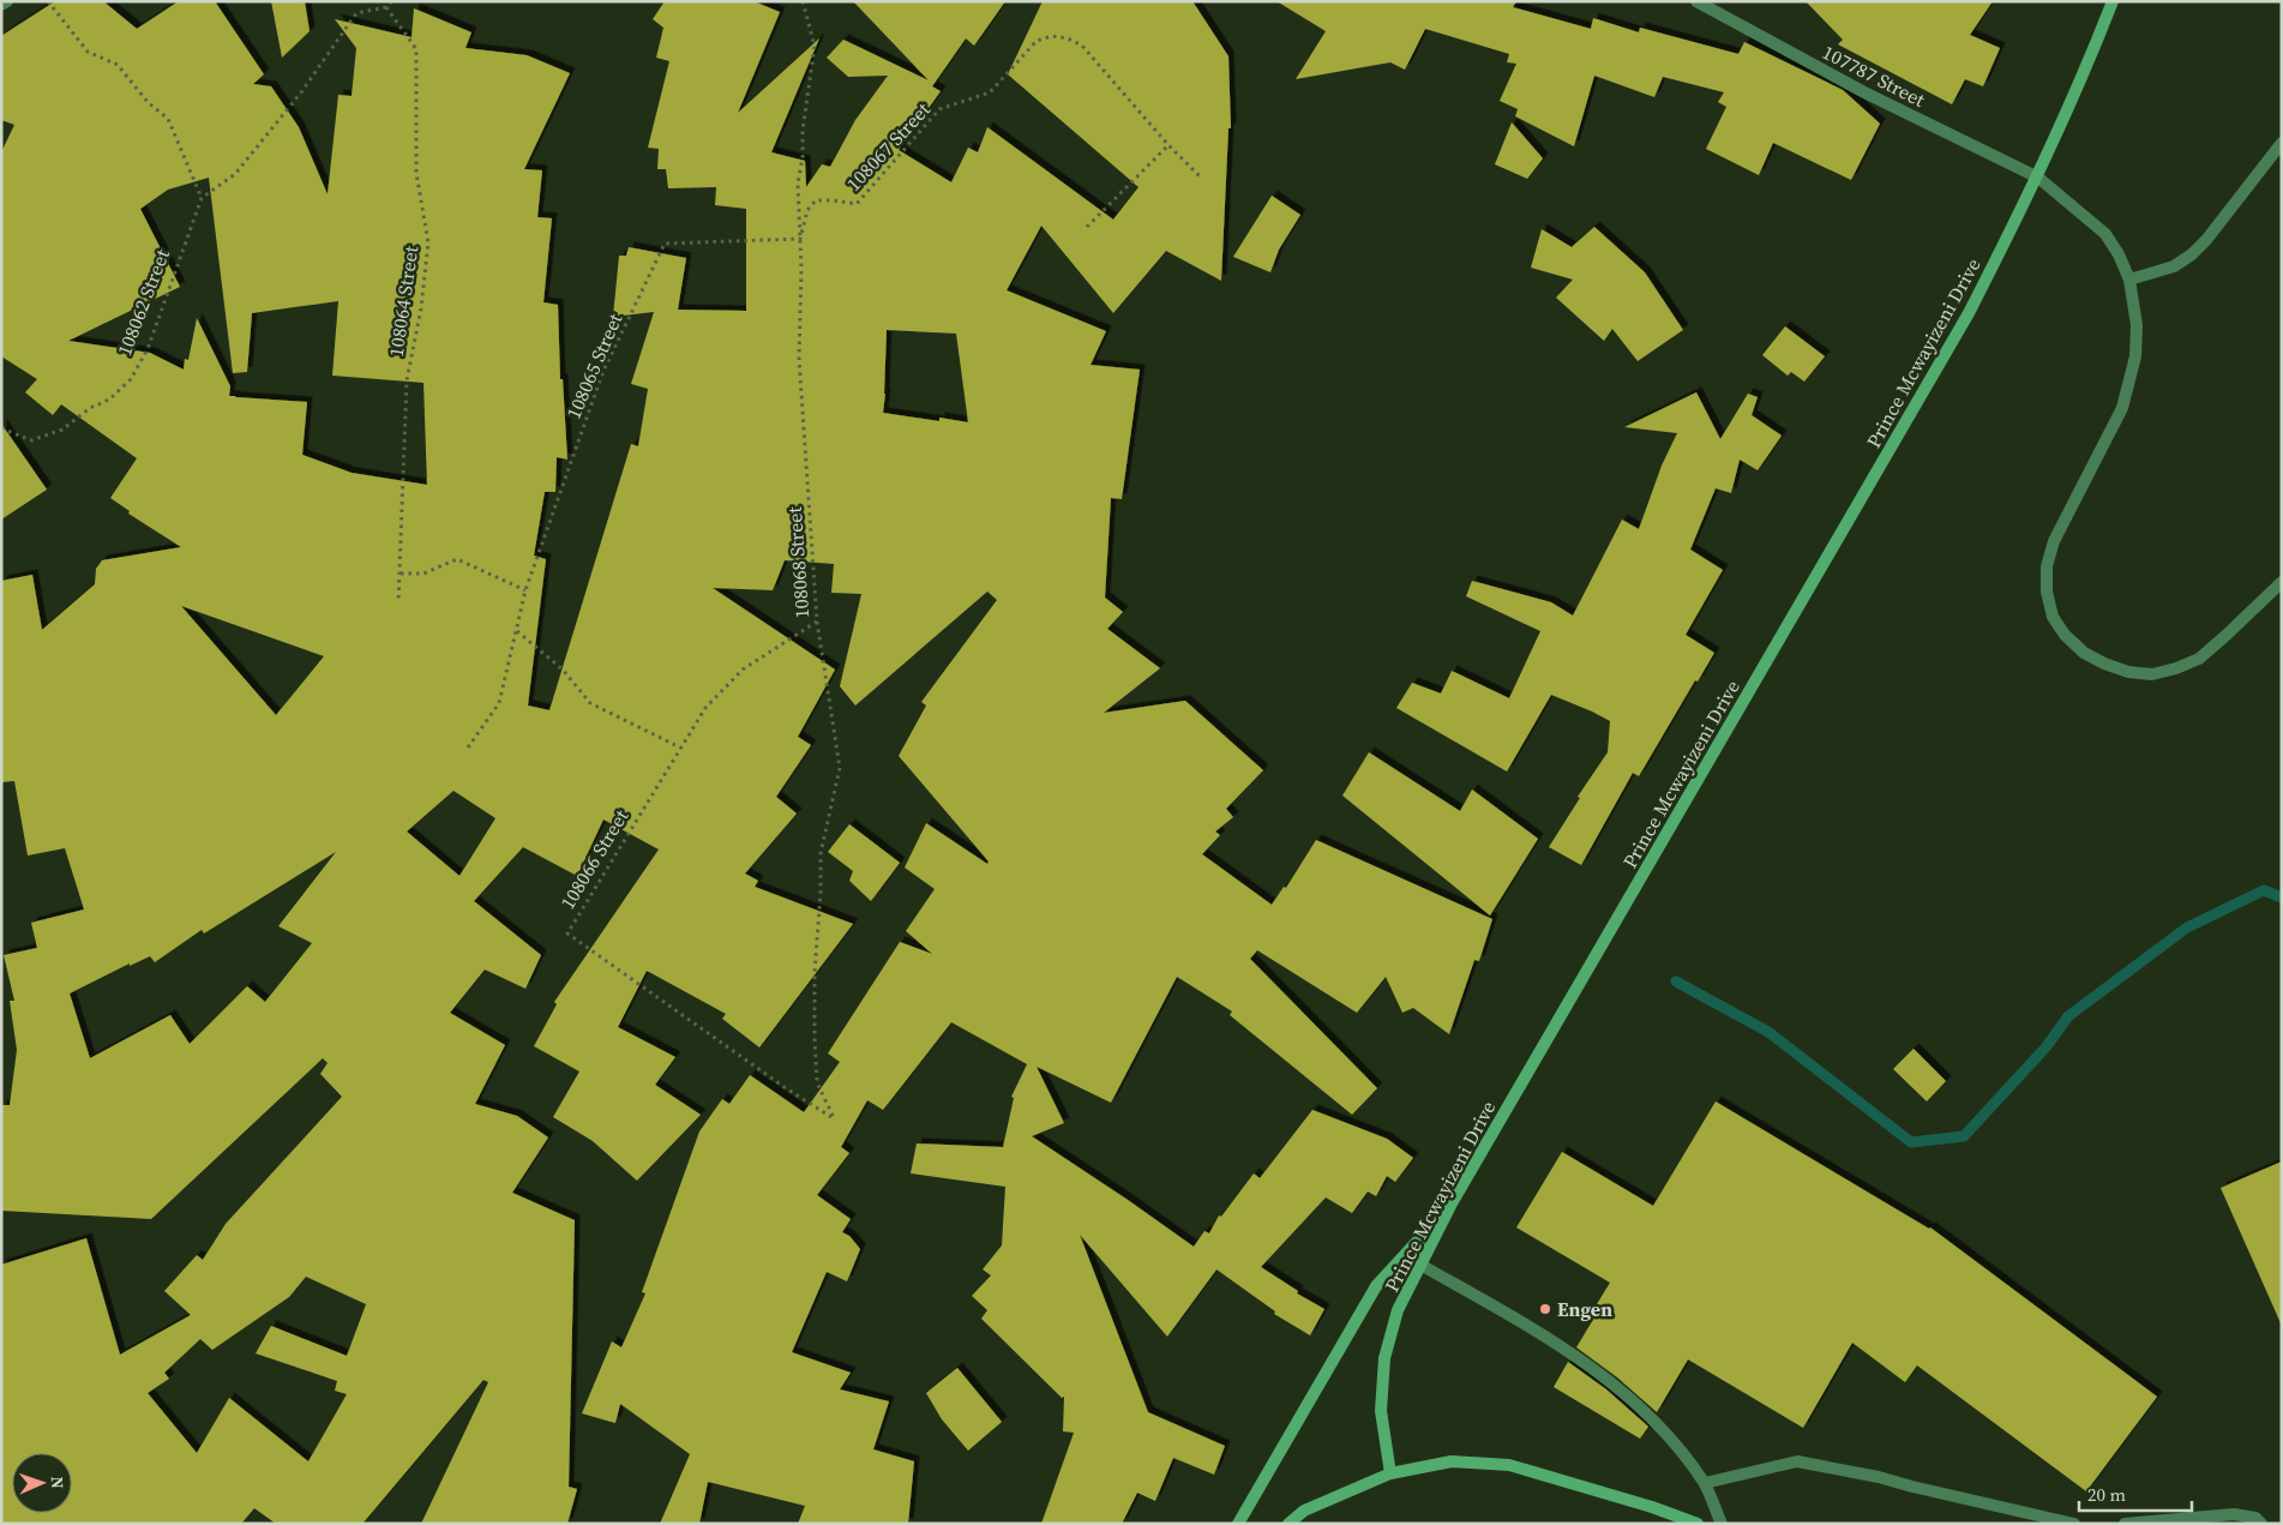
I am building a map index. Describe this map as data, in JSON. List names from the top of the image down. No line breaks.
{"streets":{"street":["107787 Street","Prince Mcwayizeni Drive"],"path":["108067 Street","108064 Street","108062 Street","108065 Street","108068 Street","108066 Street"]},"crossings":[["107787 Street","Prince Mcwayizeni Drive"],["108067 Street","108065 Street"],["108067 Street","108068 Street"],["108065 Street","108068 Street"],["108068 Street","108066 Street"]],"places":["Engen"],"scale_bar":"20 m","north":"right"}
